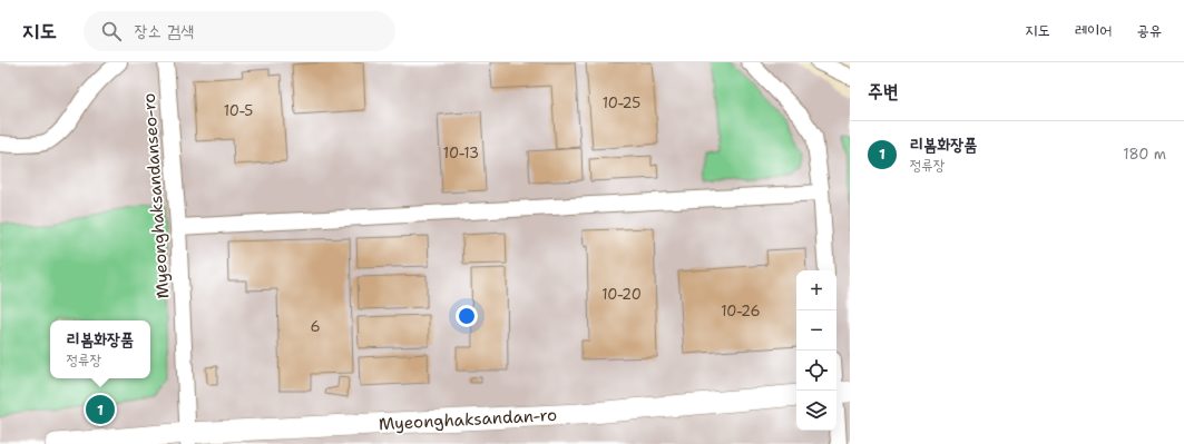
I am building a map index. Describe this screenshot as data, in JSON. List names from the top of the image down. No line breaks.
{"streets":{"street":["Myeonghaksandanseo-ro","Myeonghaksandan-ro"]},"crossings":[["Myeonghaksandanseo-ro","Myeonghaksandan-ro"]],"house_numbers":["10-25","10-5","10-13","10-20","10-26","6"],"page":{"header":"지도","search":"장소 검색","nav":["지도","레이어","공유"],"heading":"주변","list":[{"mark":"1","name":"리봄화장품","note":"정류장","value":"180 m"}],"map_buttons":["+","−"],"popup":["리봄화장품","정류장"],"pins":"1"}}
